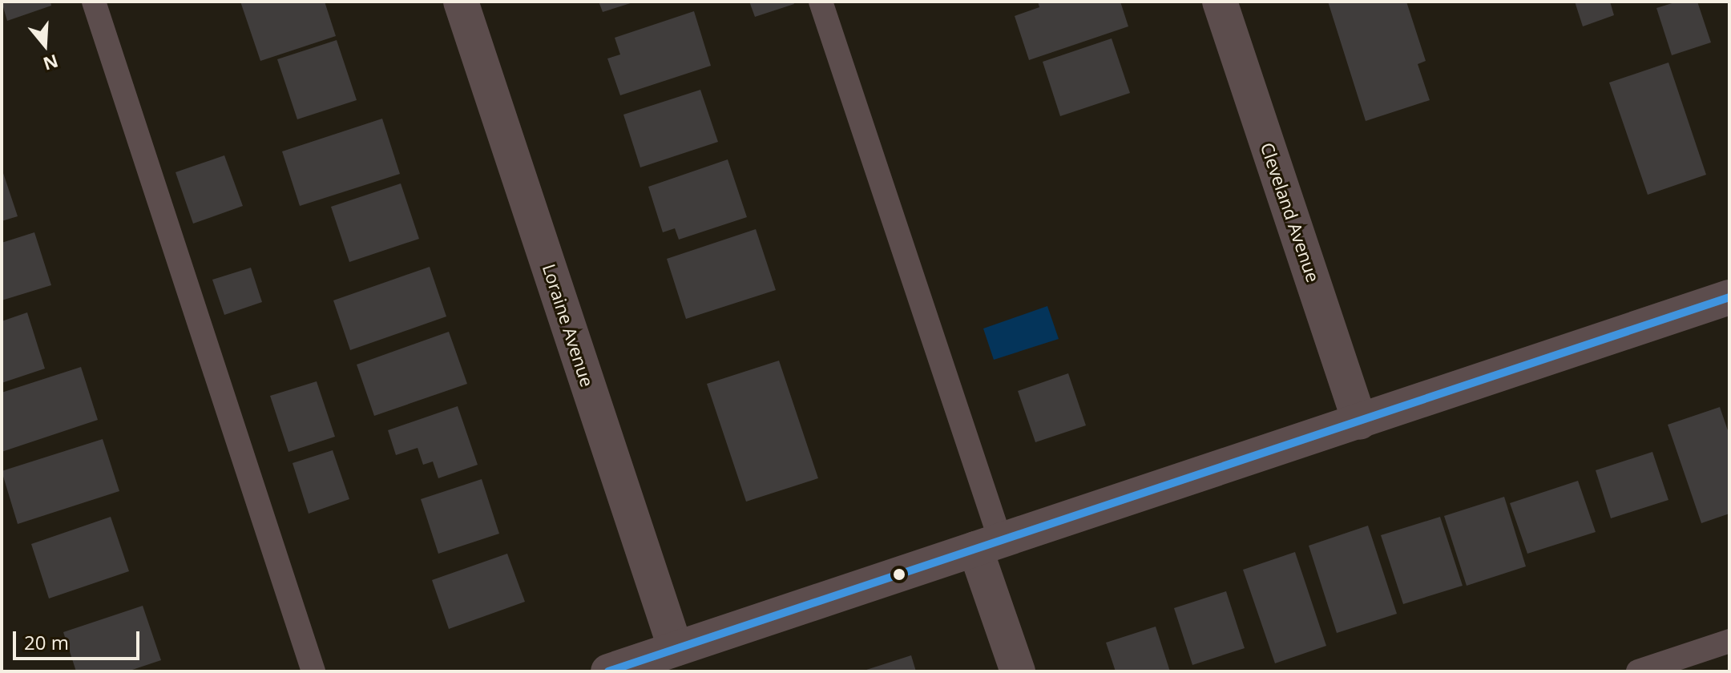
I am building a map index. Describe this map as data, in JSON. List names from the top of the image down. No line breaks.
{"streets":{"street":["Cleveland Avenue","Loraine Avenue"]},"scale_bar":"20 m","north":"bottom"}
